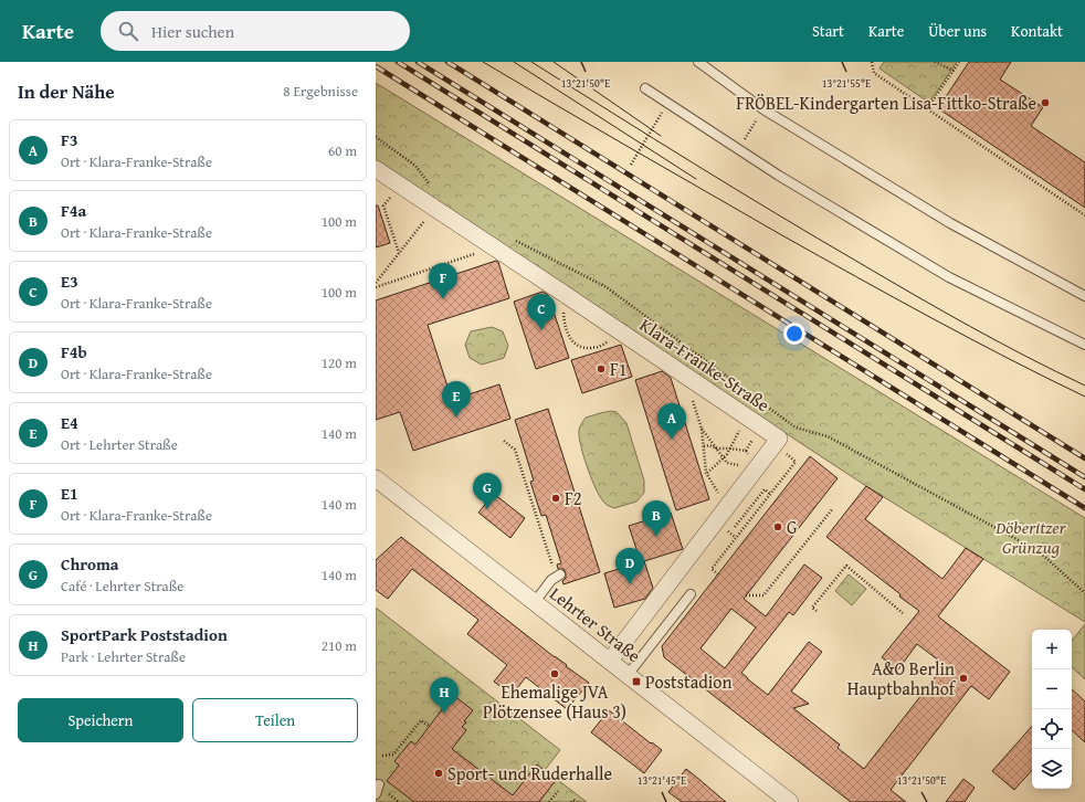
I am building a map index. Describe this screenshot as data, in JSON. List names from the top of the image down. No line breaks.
{"streets":{"street":["Klara-Franke-Straße","Lehrter Straße"]},"crossings":[["Klara-Franke-Straße","Lehrter Straße"]],"parks":["Döberitzer Grünzug"],"places":{"other":["FRÖBEL-Kindergarten Lisa-Fittko-Straße","F1","F2","G","Ehemalige JVA Plötzensee (Haus 3)","A&O Berlin Hauptbahnhof","Sport- und Ruderhalle"],"transit":["Poststadion"]},"page":{"header":"Karte","search":"Hier suchen","nav":["Start","Karte","Über uns","Kontakt"],"heading":["In der Nähe","8 Ergebnisse"],"list":[{"mark":"A","name":"F3","note":"Ort · Klara-Franke-Straße","value":"60 m"},{"mark":"B","name":"F4a","note":"Ort · Klara-Franke-Straße","value":"100 m"},{"mark":"C","name":"E3","note":"Ort · Klara-Franke-Straße","value":"100 m"},{"mark":"D","name":"F4b","note":"Ort · Klara-Franke-Straße","value":"120 m"},{"mark":"E","name":"E4","note":"Ort · Lehrter Straße","value":"140 m"},{"mark":"F","name":"E1","note":"Ort · Klara-Franke-Straße","value":"140 m"},{"mark":"G","name":"Chroma","note":"Café · Lehrter Straße","value":"140 m"},{"mark":"H","name":"SportPark Poststadion","note":"Park · Lehrter Straße","value":"210 m"}],"pins":["F","C","E","A","G","B","D","H"],"map_buttons":["+","−"],"buttons":["Speichern","Teilen"]},"coordinates":["13°21'50\"E","13°21'55\"E","13°21'45\"E"]}
